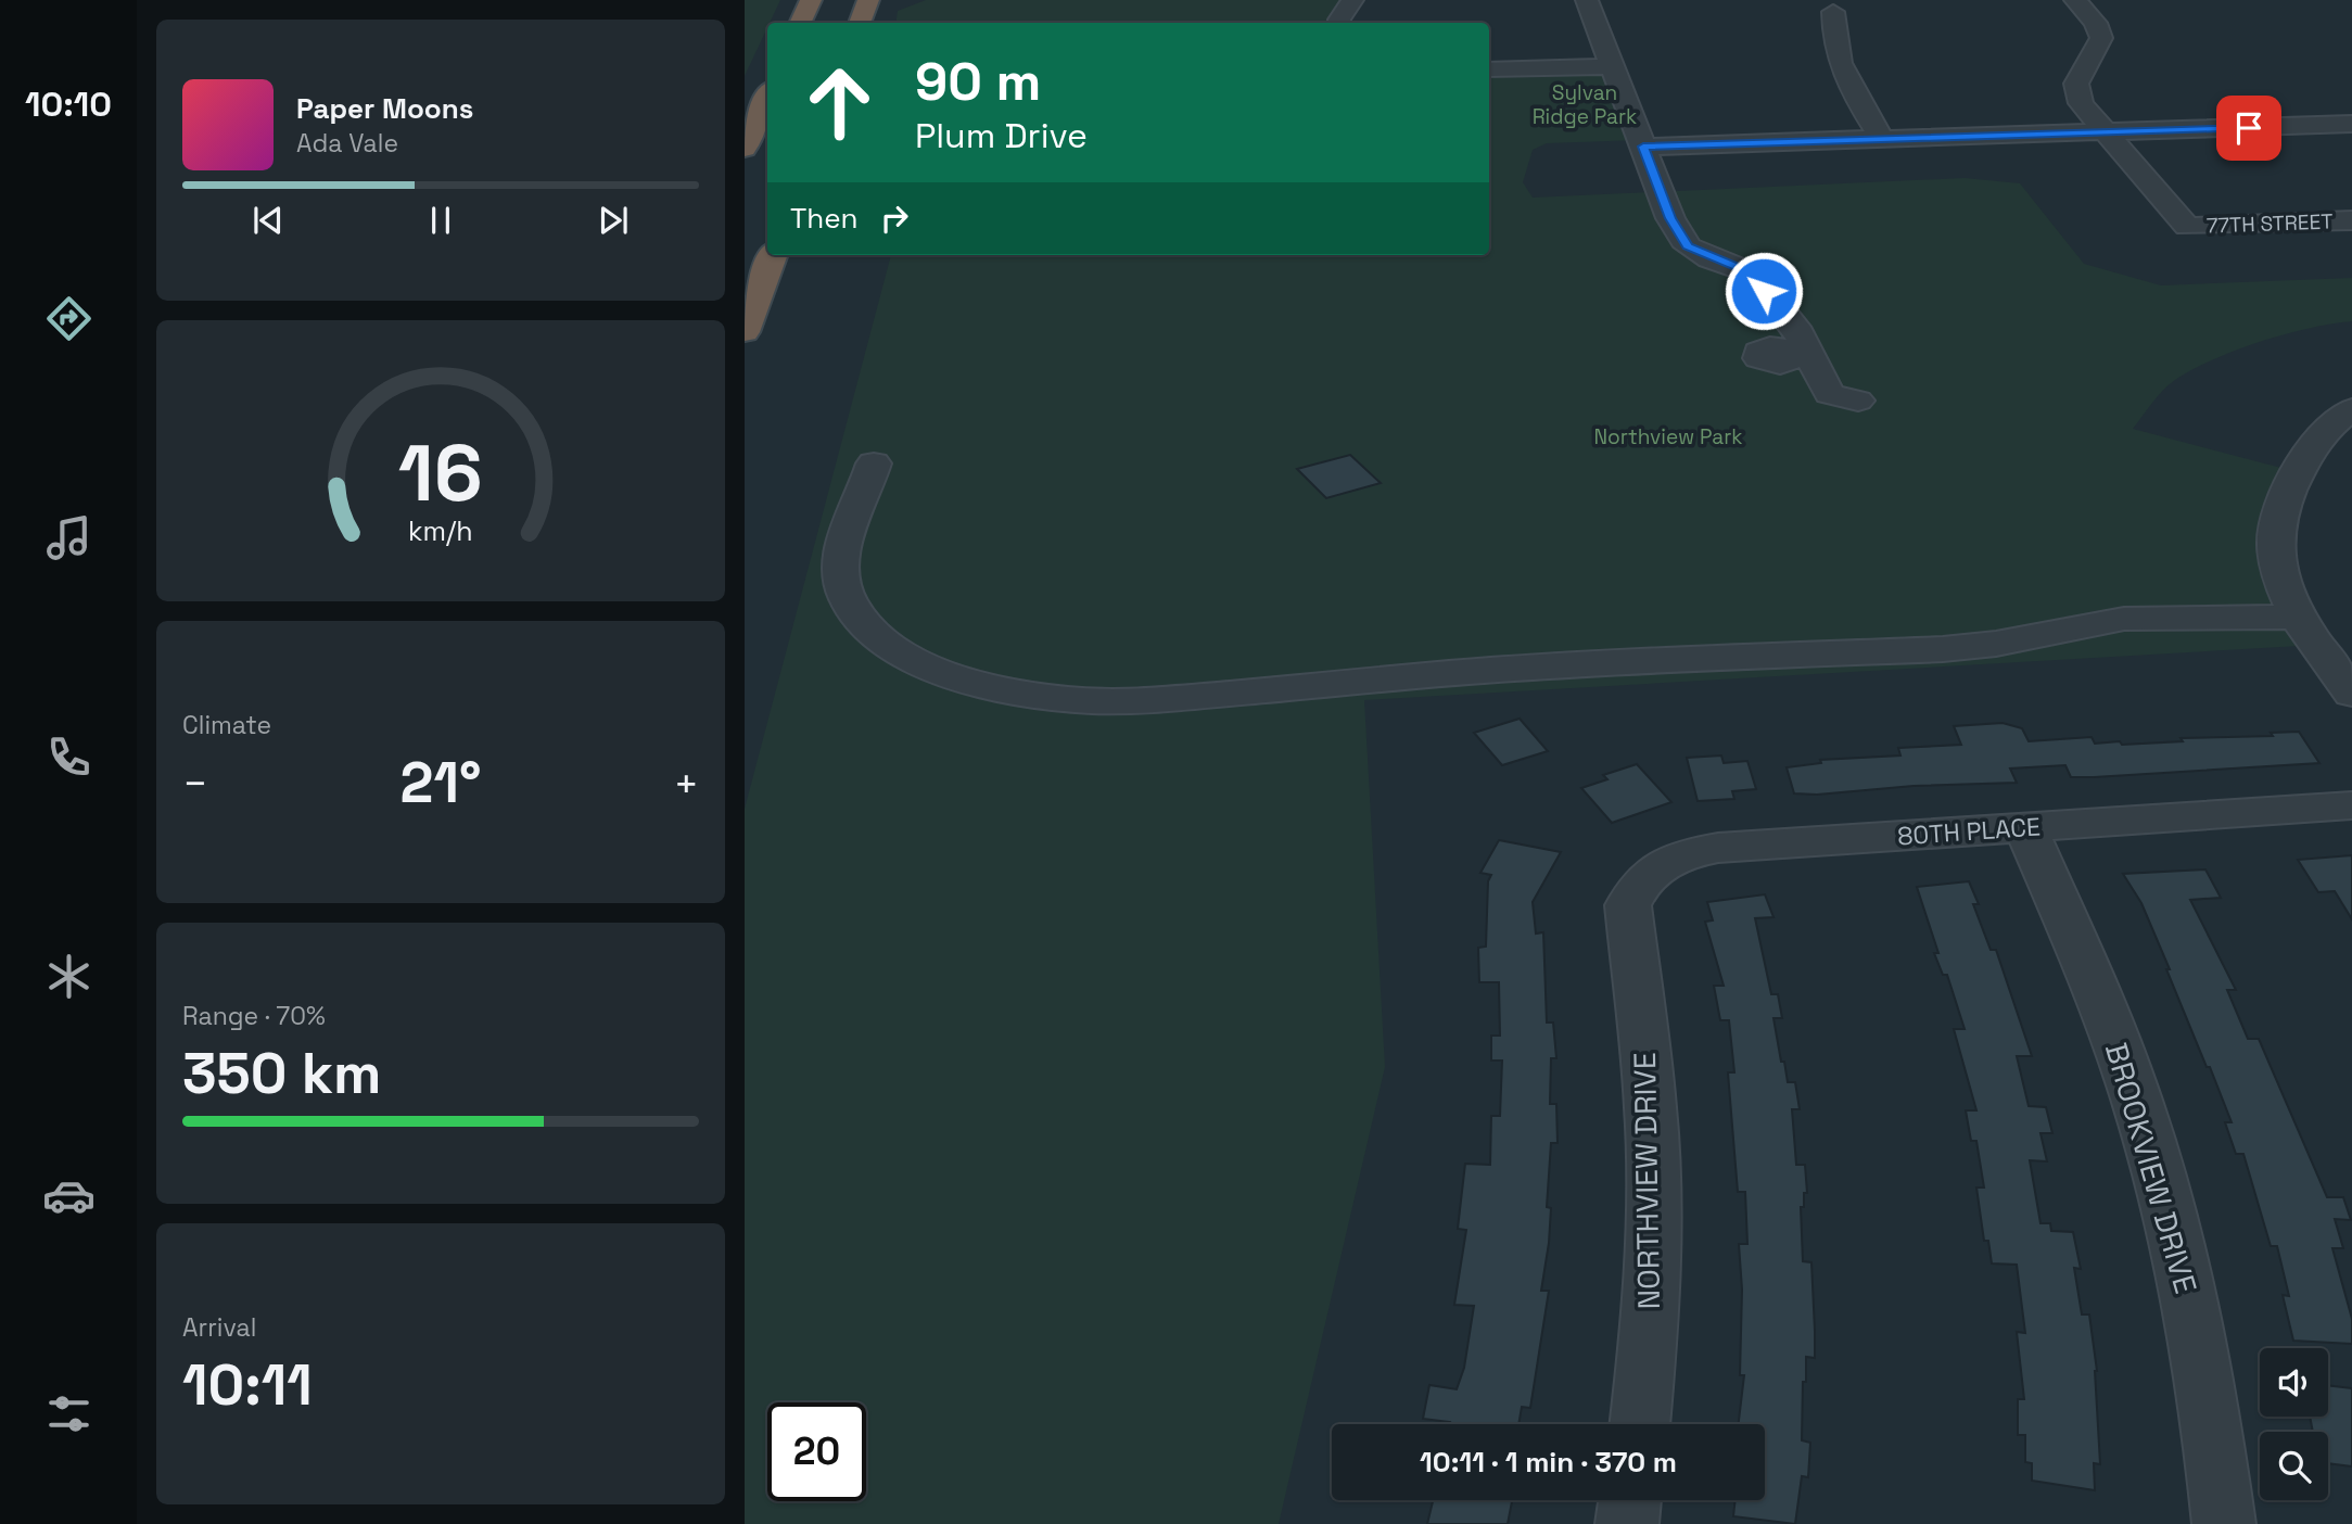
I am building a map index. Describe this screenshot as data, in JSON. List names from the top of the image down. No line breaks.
{"streets":{"street":["77TH STREET","80TH PLACE","BROOKVIEW DRIVE","NORTHVIEW DRIVE"]},"crossings":[["80TH PLACE","BROOKVIEW DRIVE"],["80TH PLACE","NORTHVIEW DRIVE"]],"parks":["Sylvan Ridge Park","Northview Park"],"page":{"tabs":"10:10","turn":["90 m","Plum Drive"],"song":["Paper Moons","Ada Vale"],"then":"Then","tile":["Climate",["Range · 70%","350 km"],["Arrival","10:11"]],"heat":["−","21°","+"],"limit":"20","trip":"10:11 · 1 min · 370 m","gauge":["16","km/h"]}}
